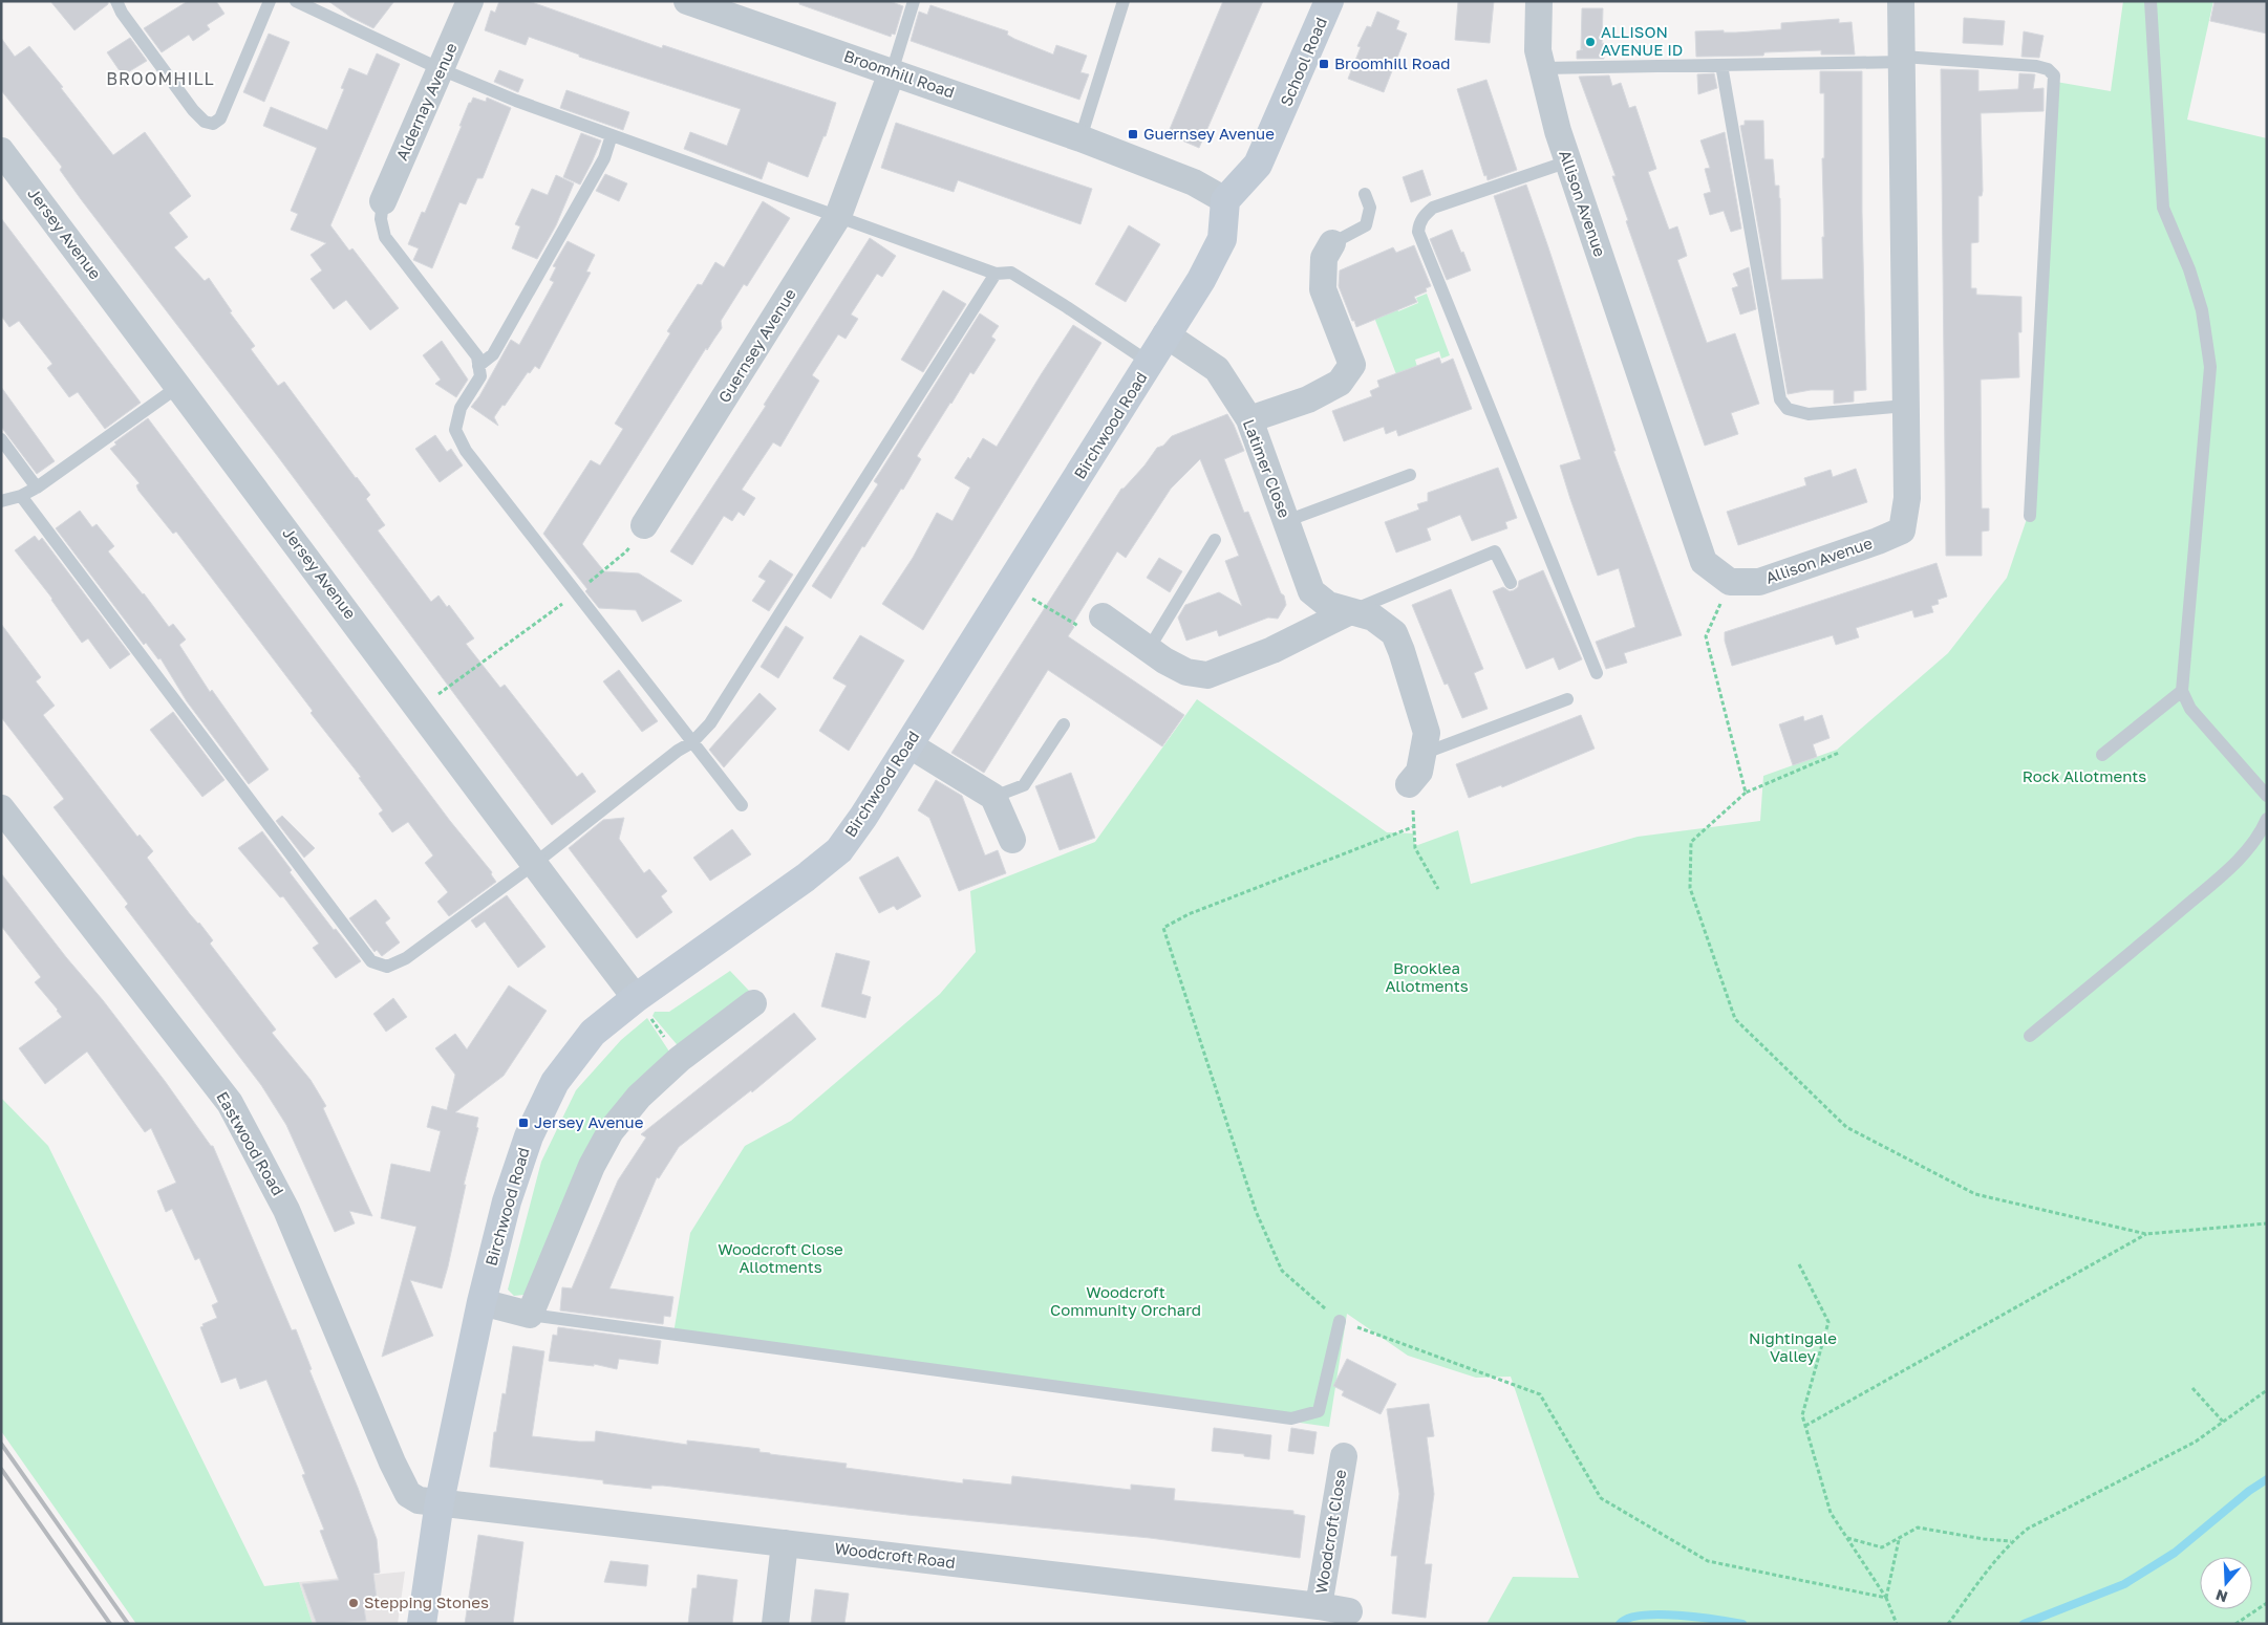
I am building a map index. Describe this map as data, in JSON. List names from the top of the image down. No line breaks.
{"streets":{"street":["School Road","Broomhill Road","Aldernay Avenue","Allison Avenue","Jersey Avenue","Guernsey Avenue","Birchwood Road","Latimer Close","Eastwood Road","Woodcroft Close","Woodcroft Road"]},"crossings":[["School Road","Broomhill Road"],["School Road","Birchwood Road"],["Broomhill Road","Guernsey Avenue"],["Broomhill Road","Birchwood Road"],["Jersey Avenue","Birchwood Road"],["Birchwood Road","Latimer Close"],["Birchwood Road","Eastwood Road"],["Birchwood Road","Woodcroft Road"],["Eastwood Road","Woodcroft Road"],["Woodcroft Close","Woodcroft Road"]],"districts":["BROOMHILL"],"parks":["Rock Allotments","Brooklea Allotments","Woodcroft Close Allotments","Woodcroft Community Orchard","Nightingale Valley"],"places":{"other":["ALLISON AVENUE ID","Stepping Stones"],"transit":["Broomhill Road","Guernsey Avenue","Jersey Avenue"]},"north":"bottom"}
